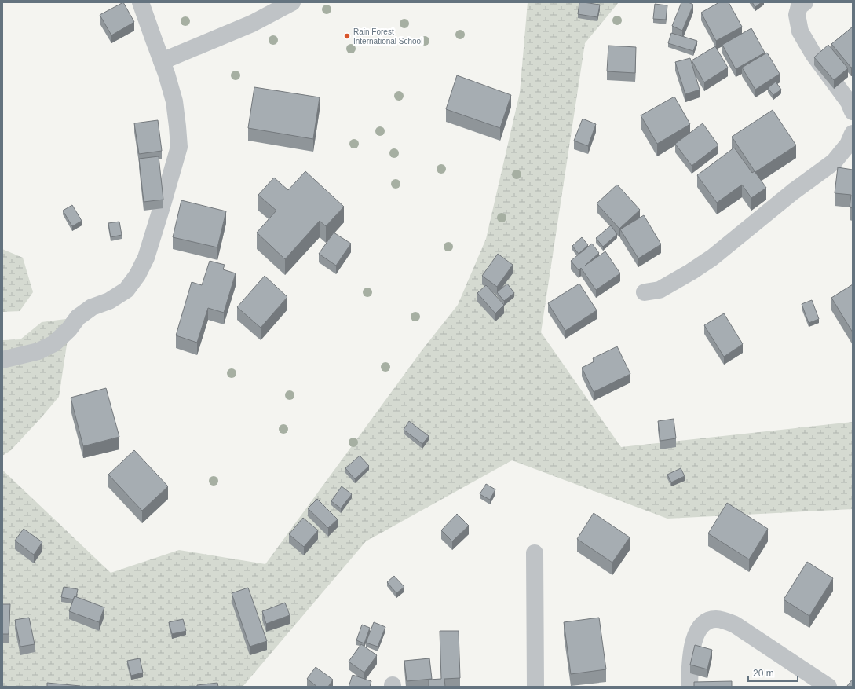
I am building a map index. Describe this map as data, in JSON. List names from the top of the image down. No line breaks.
{"places":["Rain Forest International School"],"scale_bar":"20 m"}
